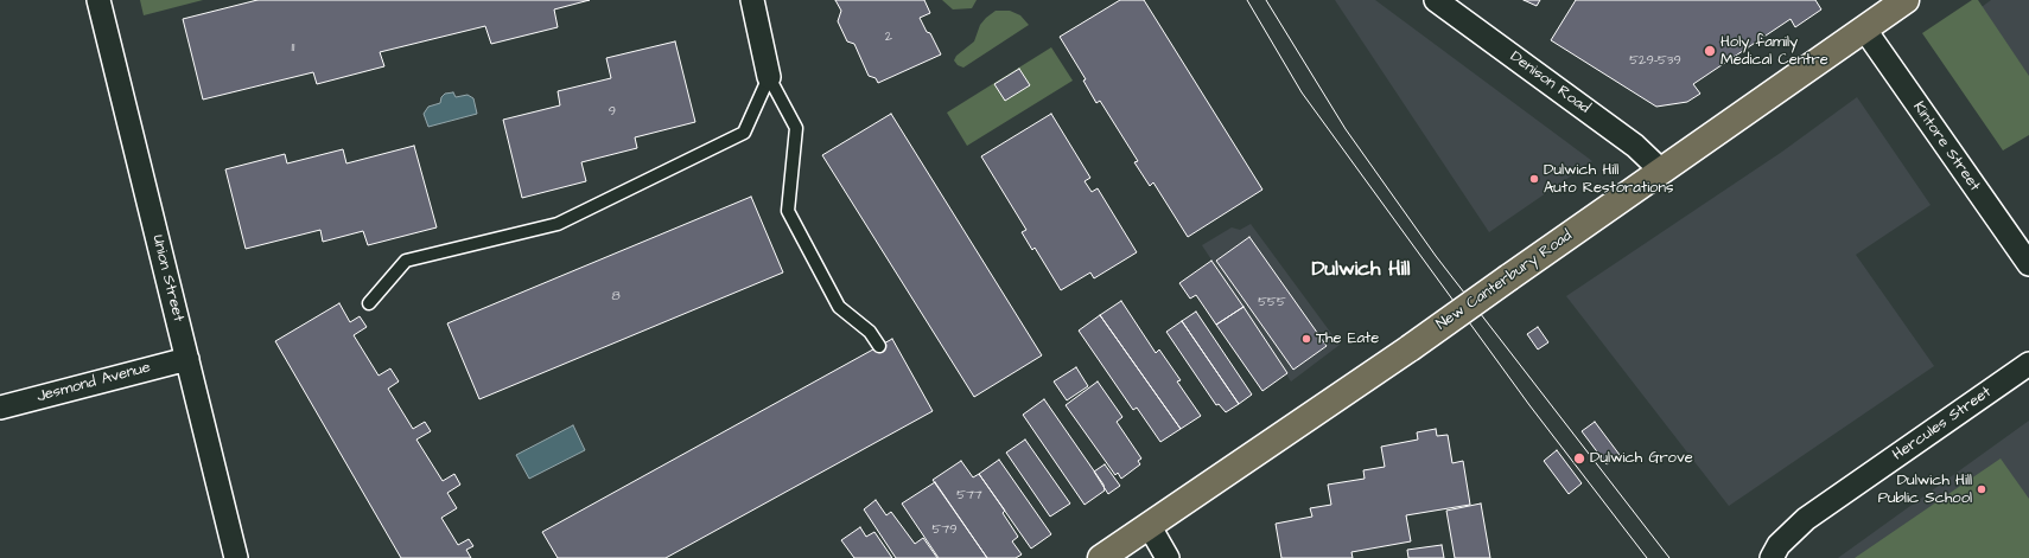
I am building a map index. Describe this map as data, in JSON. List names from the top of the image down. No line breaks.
{"streets":{"highway":["New Canterbury Road"],"street":["Denison Road","Kintore Street","Union Street","Jesmond Avenue","Hercules Street"]},"crossings":[["Denison Road","New Canterbury Road"],["Kintore Street","New Canterbury Road"],["Union Street","Jesmond Avenue"]],"districts":["Dulwich Hill"],"places":["Holy family Medical Centre","Dulwich Hill Auto Restorations","The Eate","Dulwich Grove","Dulwich Hill Public School"],"house_numbers":["2","11","529-539","9","8","555","577","579"]}
